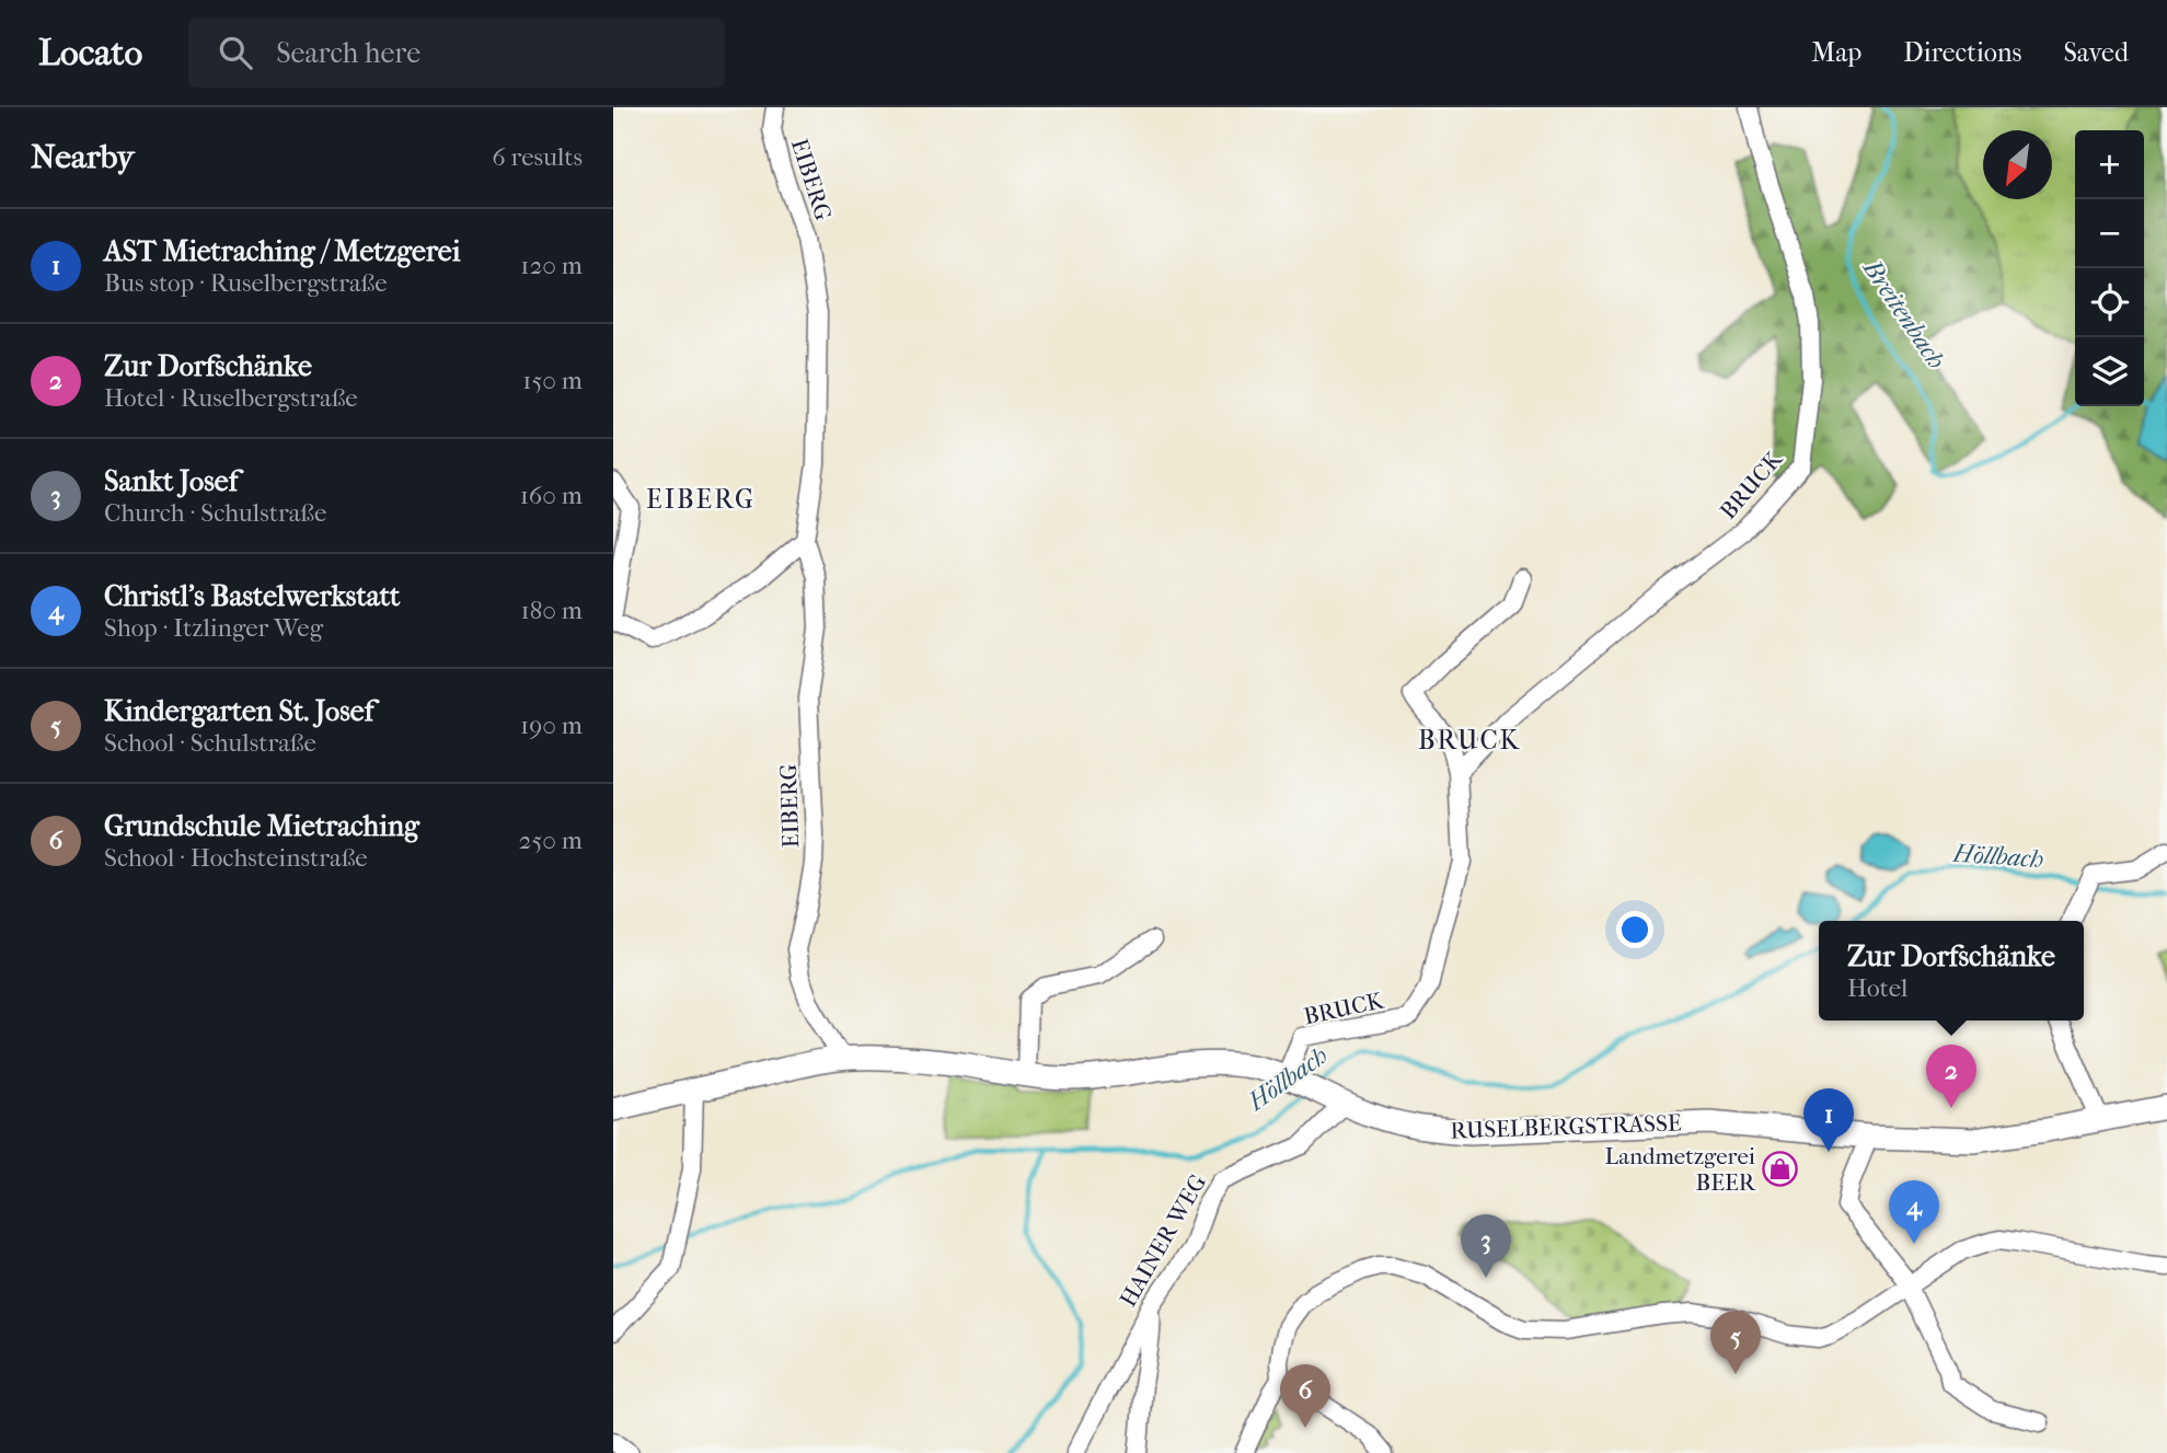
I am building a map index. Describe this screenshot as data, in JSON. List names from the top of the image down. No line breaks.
{"streets":{"main road":["RUSELBERGSTRASSE"],"street":["EIBERG","BRUCK","HAINER WEG"]},"crossings":[["EIBERG","RUSELBERGSTRASSE"],["BRUCK","RUSELBERGSTRASSE"],["RUSELBERGSTRASSE","HAINER WEG"]],"districts":["EIBERG","BRUCK"],"water":["Breitenbach","Höllbach"],"places":{"shop":["Landmetzgerei BEER"]},"north":"bottom left","page":{"header":"Locato","search":"Search here","nav":["Map","Directions","Saved"],"heading":["Nearby","6 results"],"map_buttons":["+","−"],"list":[{"mark":"1","name":"AST Mietraching / Metzgerei","note":"Bus stop · Ruselbergstraße","value":"120 m"},{"mark":"2","name":"Zur Dorfschänke","note":"Hotel · Ruselbergstraße","value":"150 m"},{"mark":"3","name":"Sankt Josef","note":"Church · Schulstraße","value":"160 m"},{"mark":"4","name":"Christl's Bastelwerkstatt","note":"Shop · Itzlinger Weg","value":"180 m"},{"mark":"5","name":"Kindergarten St. Josef","note":"School · Schulstraße","value":"190 m"},{"mark":"6","name":"Grundschule Mietraching","note":"School · Hochsteinstraße","value":"250 m"}],"popup":["Zur Dorfschänke","Hotel"],"pins":["2","1","4","3","5","6"]}}
